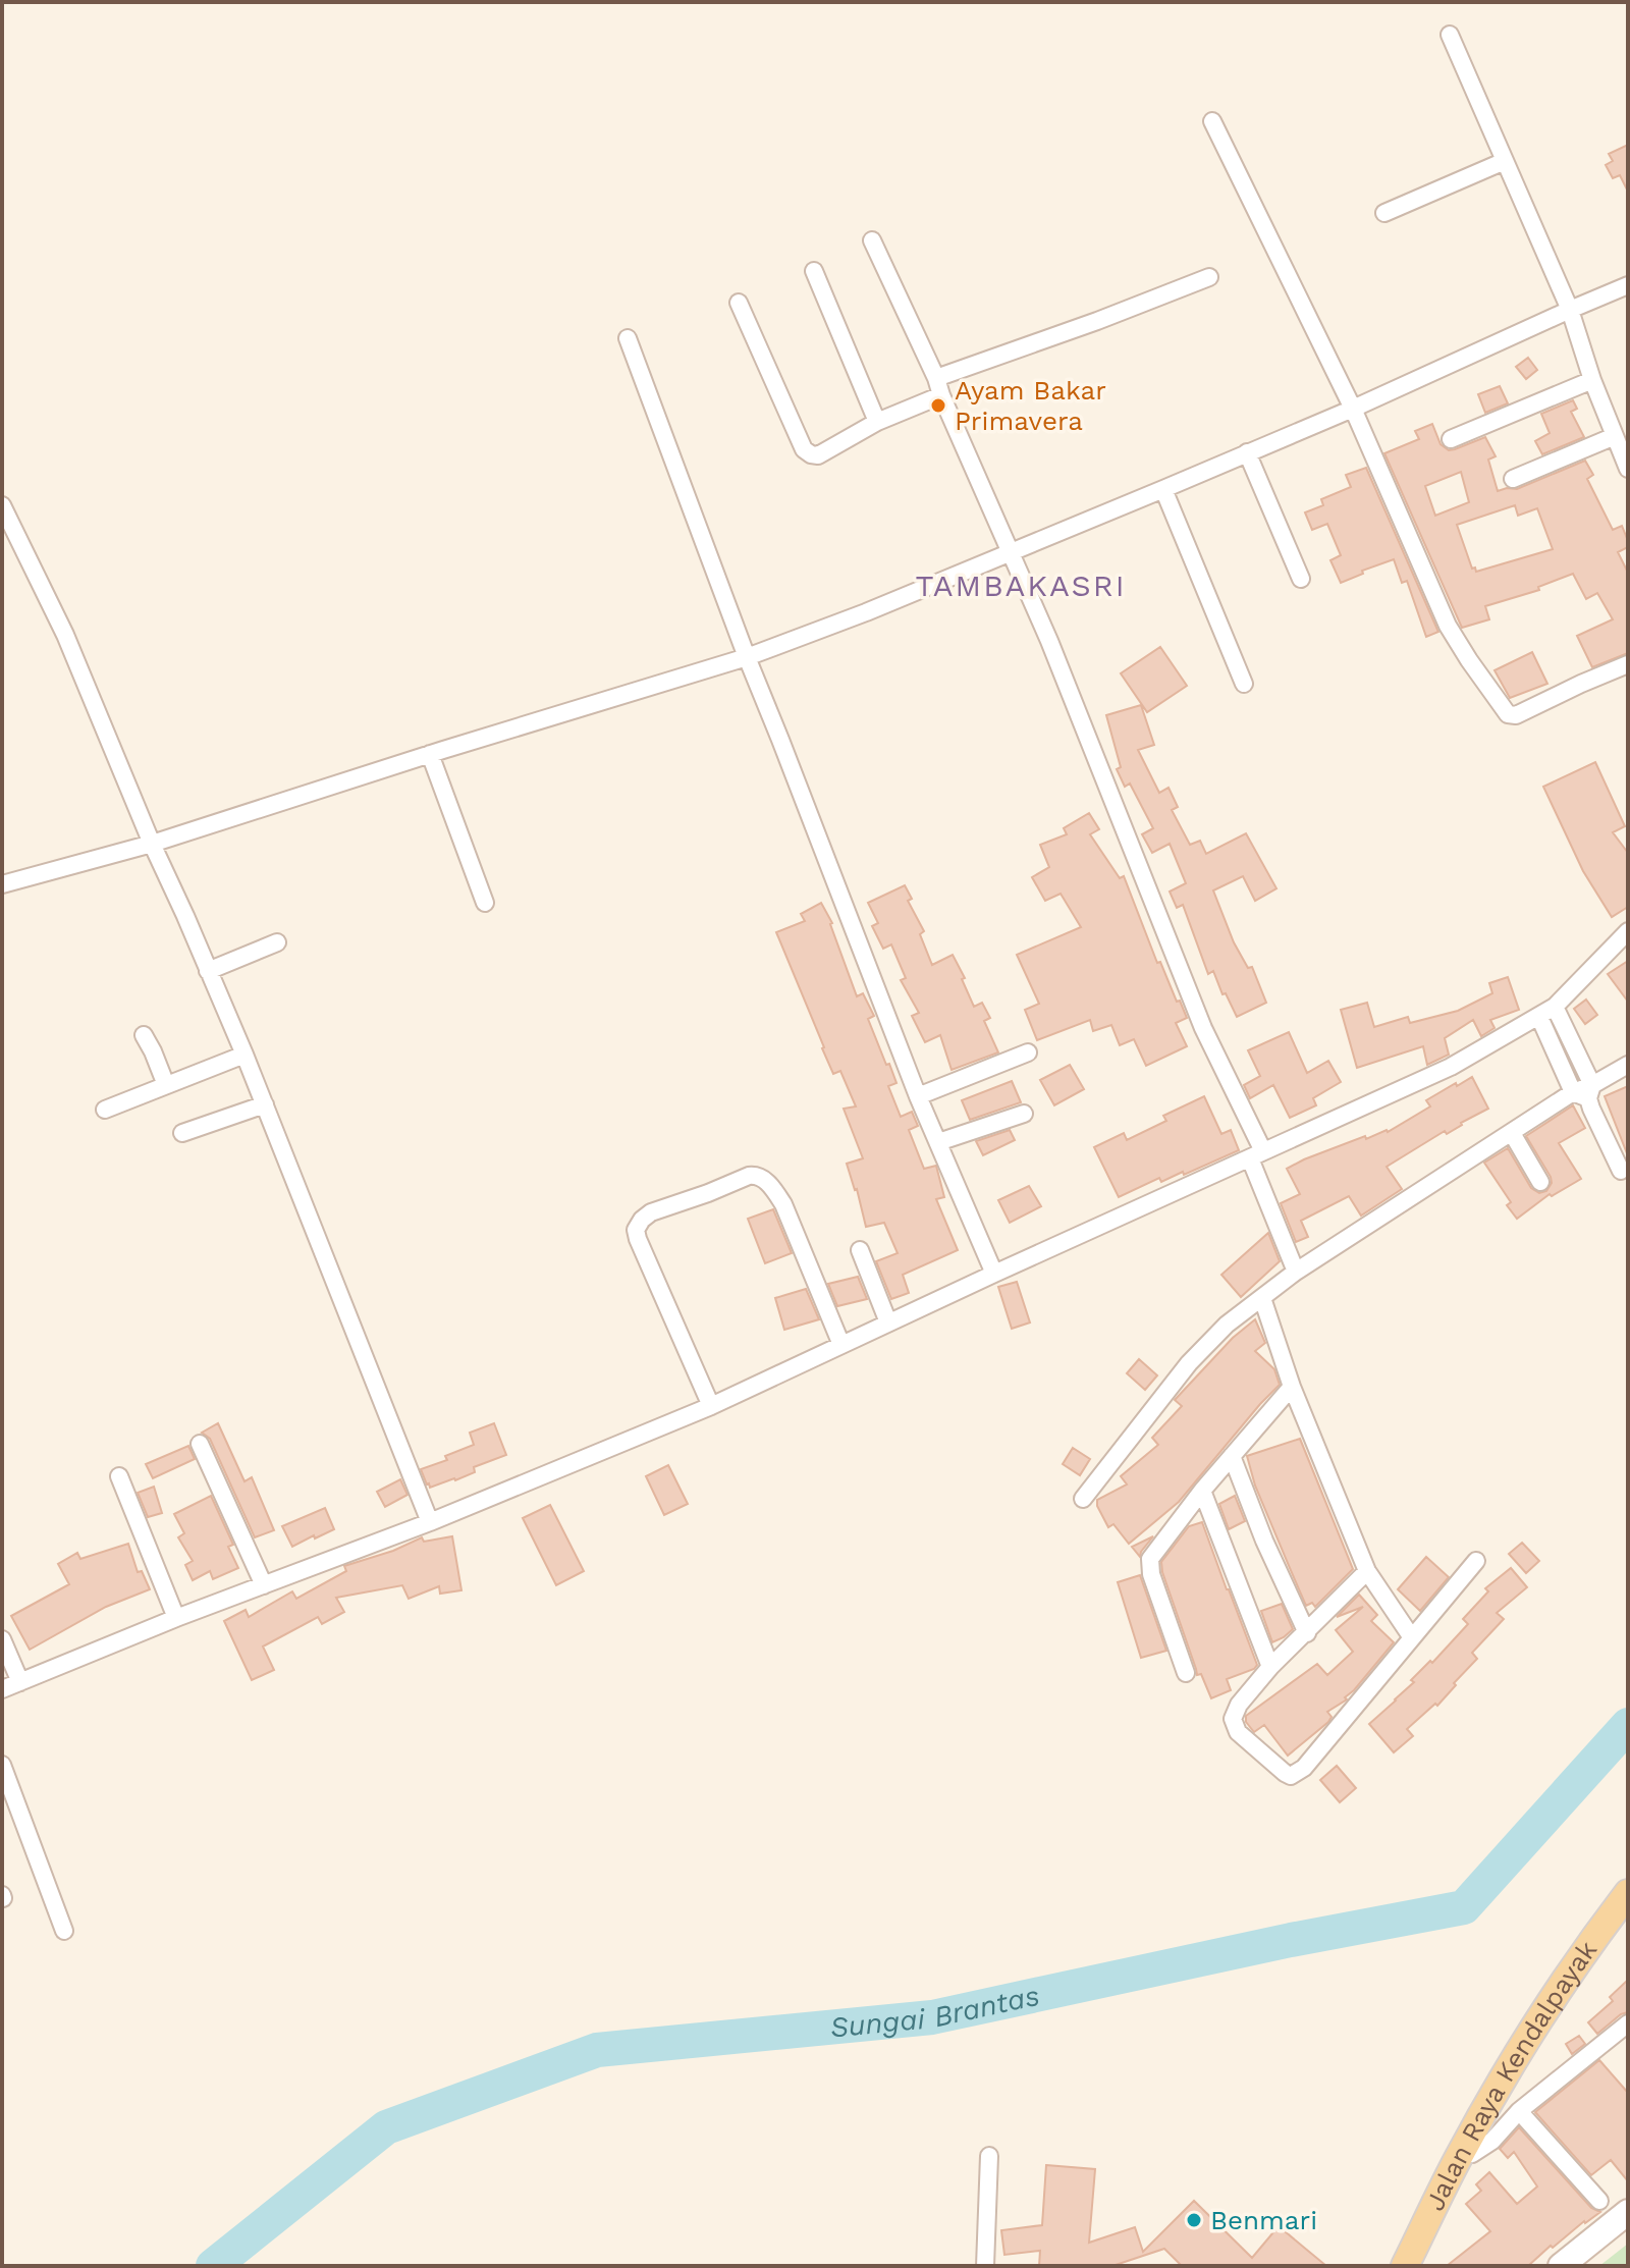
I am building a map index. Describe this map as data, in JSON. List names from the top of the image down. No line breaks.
{"streets":{"main road":["Jalan Raya Kendalpayak"]},"districts":["TAMBAKASRI"],"water":["Sungai Brantas"],"places":["Ayam Bakar Primavera","Benmari"]}
